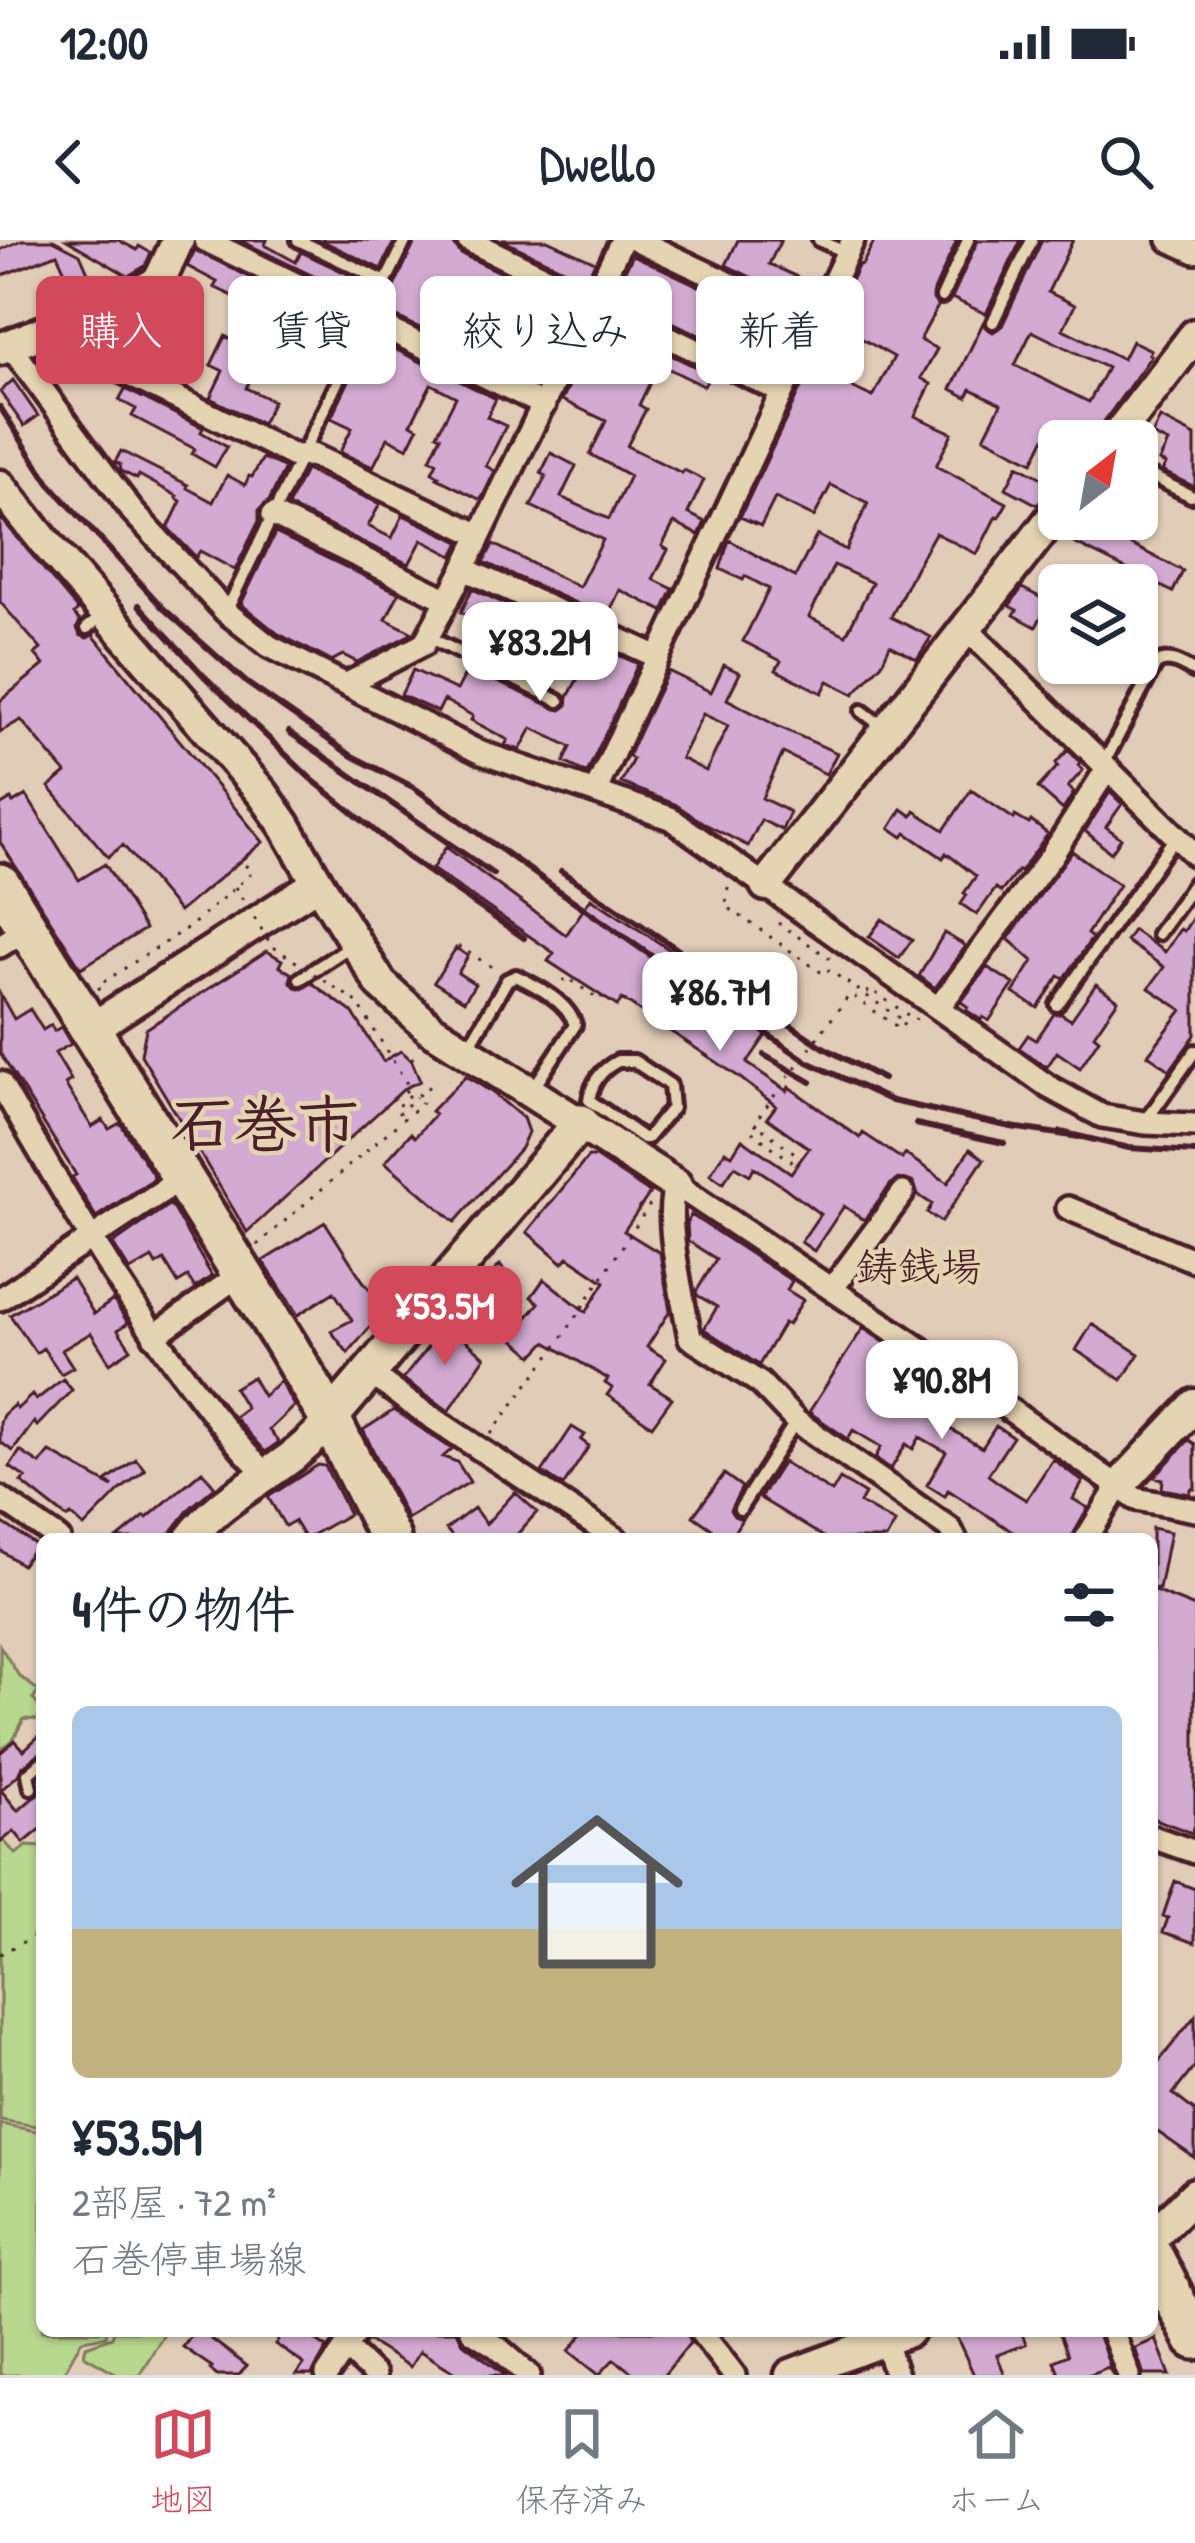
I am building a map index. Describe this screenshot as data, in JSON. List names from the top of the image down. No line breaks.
{"districts":["石巻市","鋳銭場"],"north":"top right","page":{"status":"12:00","header":"Dwello","chip":["購入","賃貸","絞り込み","新着"],"price":["¥83.2M","¥86.7M","¥53.5M","¥90.8M"],"heading":"4件の物件","list":[{"name":"¥53.5M","note":"2部屋 · 72 m² · 石巻停車場線"}],"tabs":["地図","保存済み","ホーム"]}}
